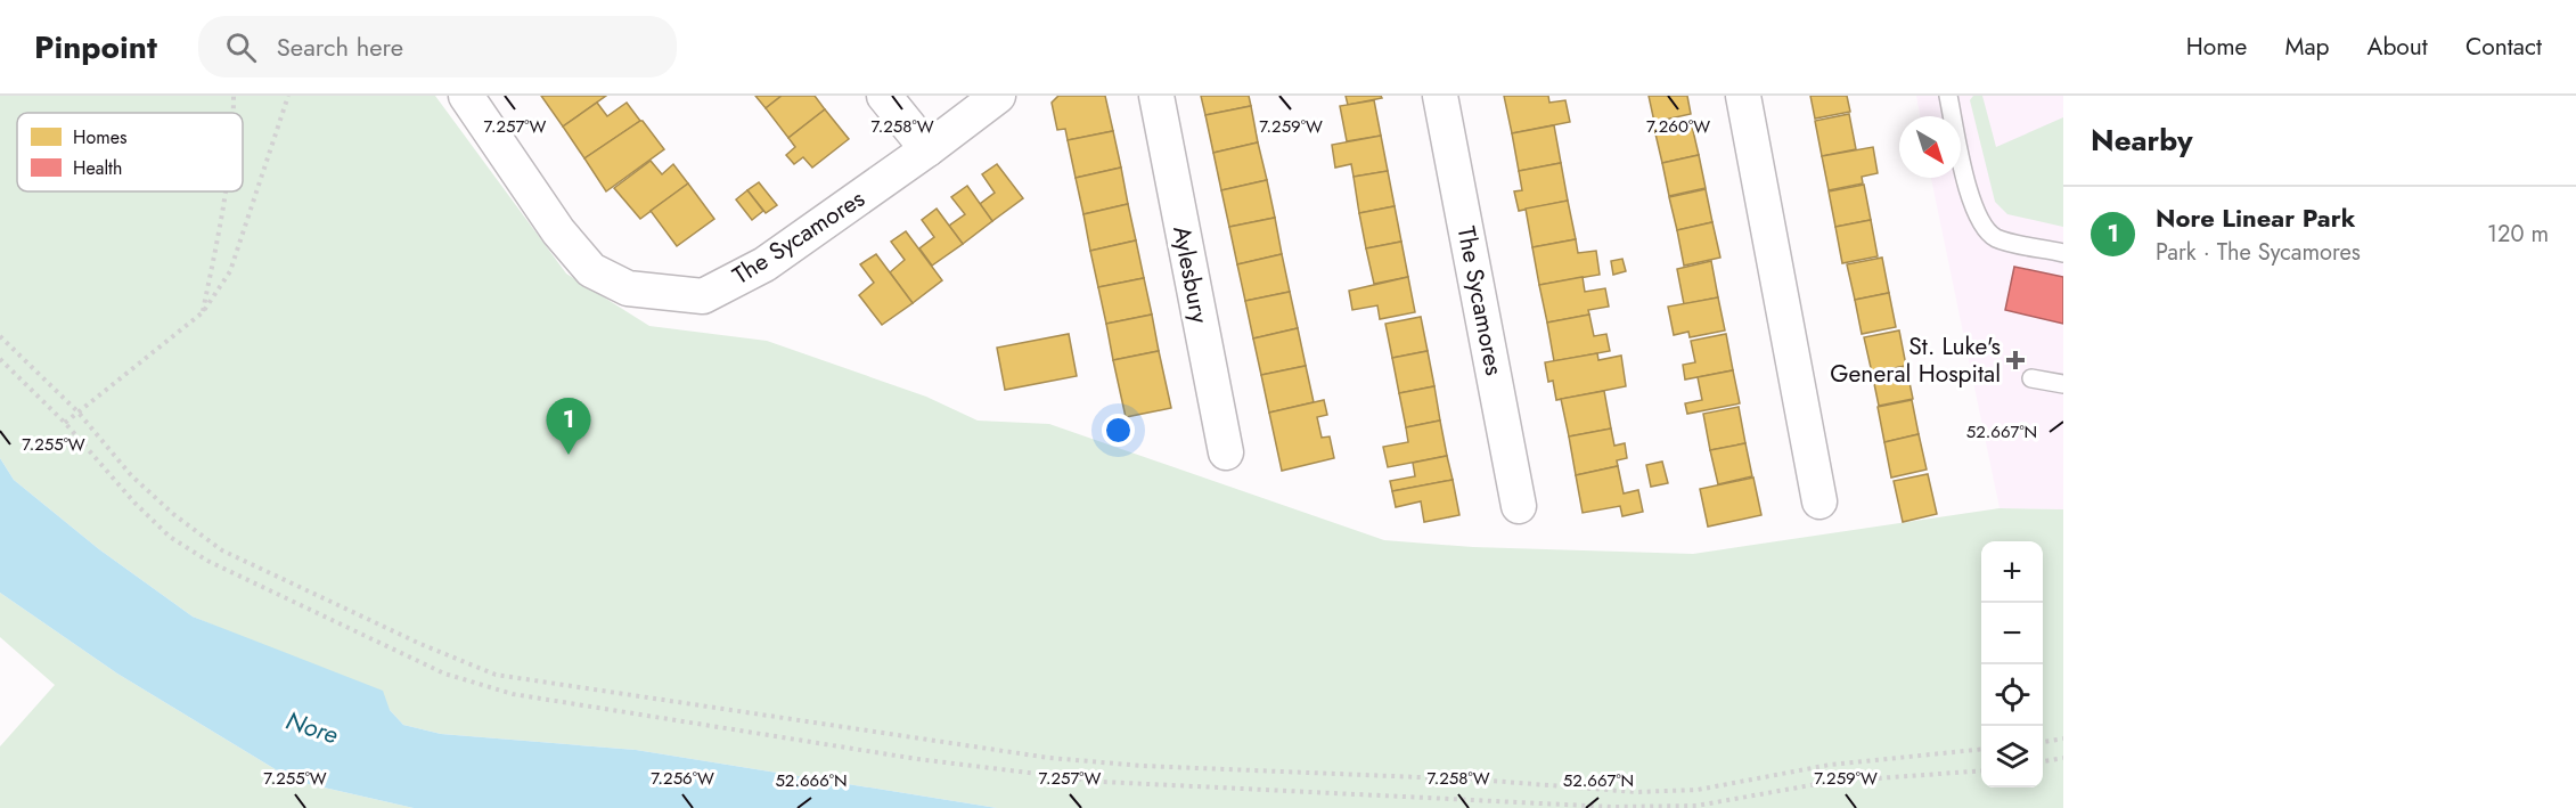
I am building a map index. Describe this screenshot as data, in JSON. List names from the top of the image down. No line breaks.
{"streets":{"street":["The Sycamores","Aylesbury"]},"water":["Nore"],"places":{"health":["St. Luke's General Hospital"]},"legend":["Homes","Health"],"north":"bottom right","page":{"header":"Pinpoint","search":"Search here","nav":["Home","Map","About","Contact"],"heading":"Nearby","list":[{"mark":"1","name":"Nore Linear Park","note":"Park · The Sycamores","value":"120 m"}],"pins":"1","map_buttons":["+","−"]},"coordinates":["7.258°W","7.260°W","7.257°W","7.259°W","52.667°N","7.255°W","7.256°W","52.666°N"]}
